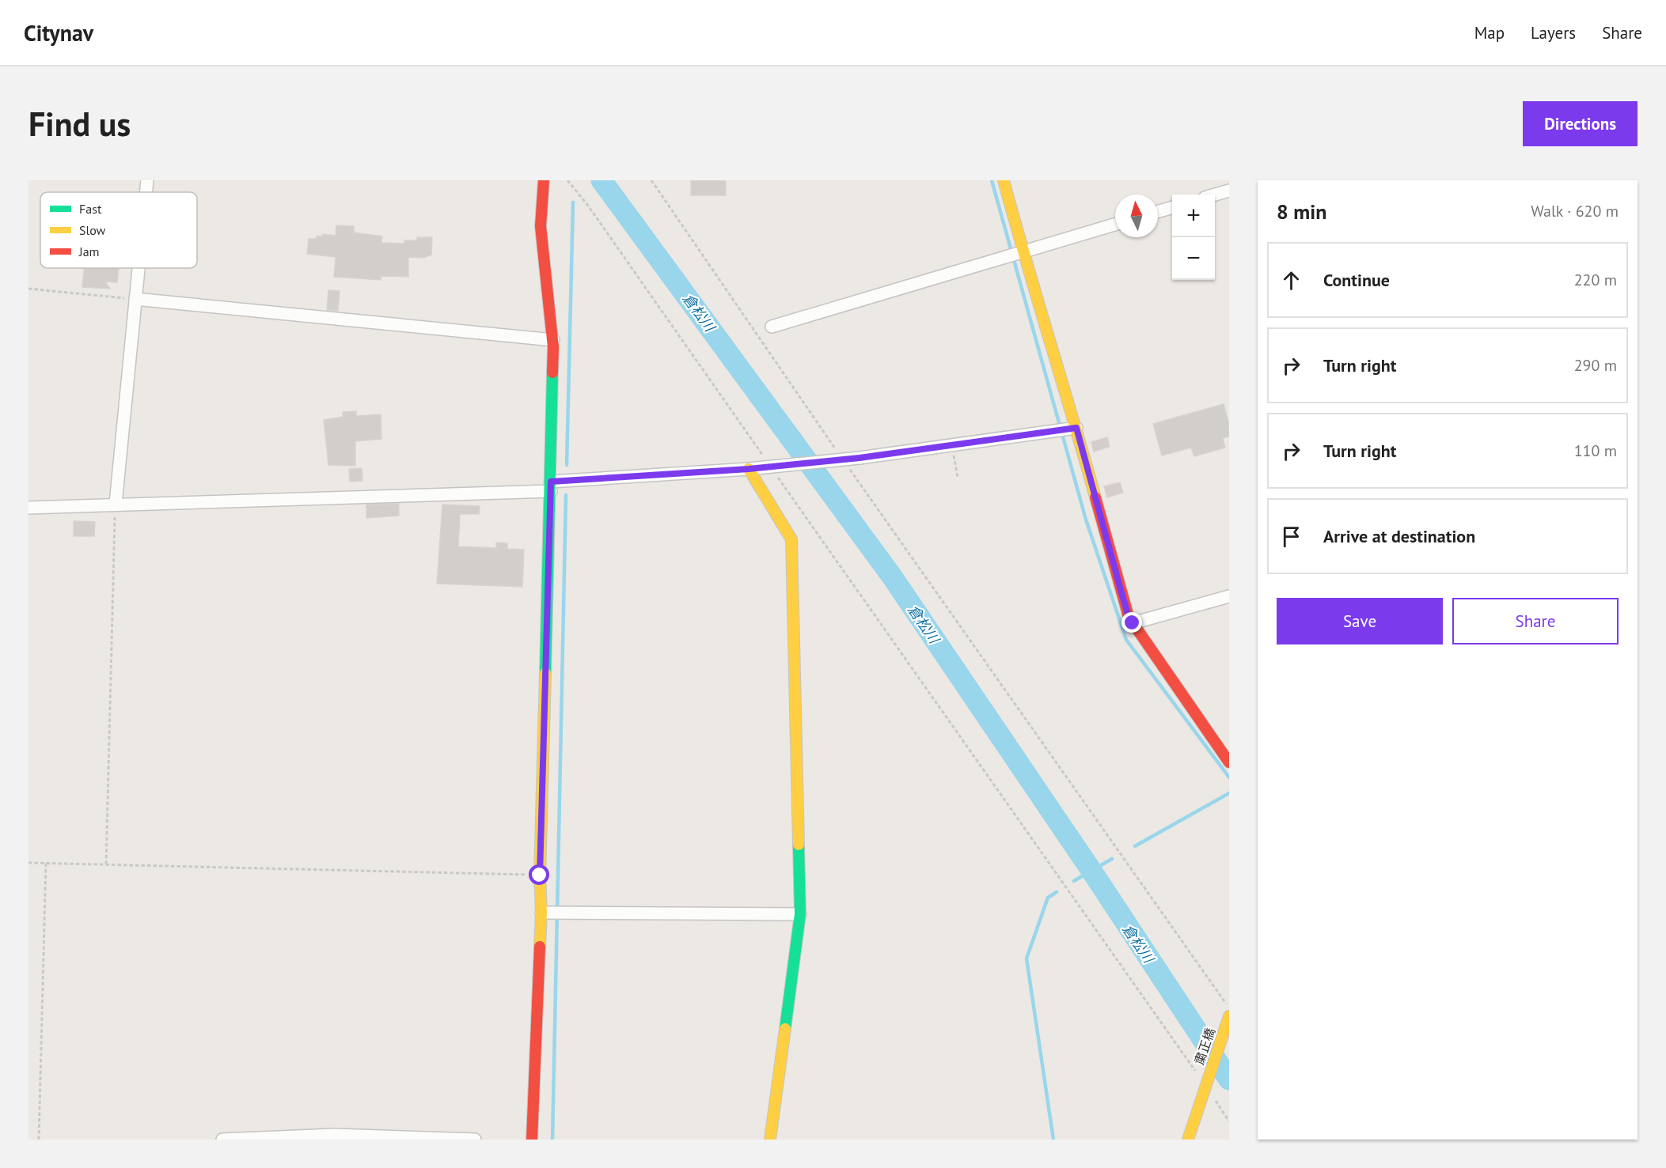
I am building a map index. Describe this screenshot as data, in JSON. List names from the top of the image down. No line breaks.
{"streets":{"street":["粛正橋"]},"water":["倉松川"],"legend":["Fast","Slow","Jam"],"north":"top","page":{"header":"Citynav","nav":["Map","Layers","Share"],"buttons":["Directions",["Save","Share"]],"title":"Find us","heading":["8 min","Walk · 620 m"],"map_buttons":["+","−"],"list":[["Continue","220 m"],["Turn right","290 m"],["Turn right","110 m"],"Arrive at destination"]}}
